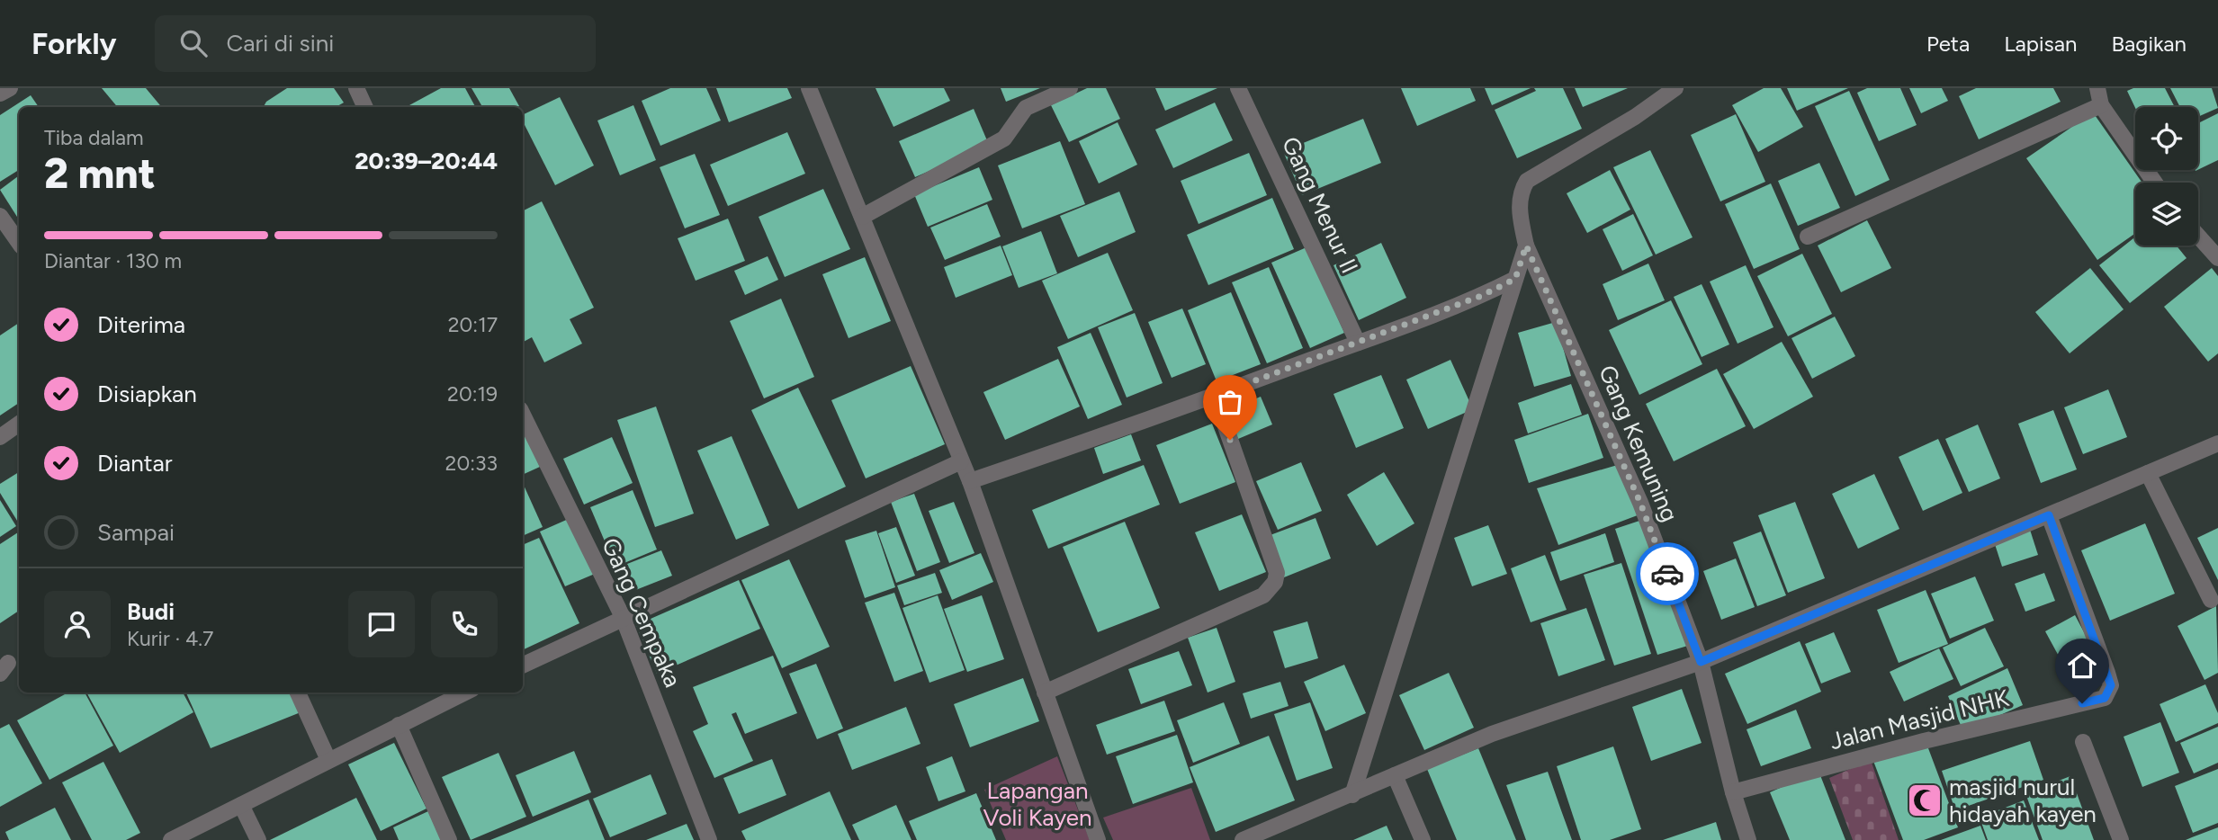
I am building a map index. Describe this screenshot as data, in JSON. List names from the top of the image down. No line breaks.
{"streets":{"street":["Gang Menur II","Gang Kemuning","Gang Cempaka","Jalan Masjid NHK"]},"crossings":[["Gang Kemuning","Jalan Masjid NHK"]],"parks":["Lapangan Voli Kayen"],"places":{"mosque":["masjid nurul hidayah kayen"]},"page":{"header":"Forkly","search":"Cari di sini","nav":["Peta","Lapisan","Bagikan"],"heading":["2 mnt","Tiba dalam","20:39–20:44"],"panel":["Budi","Kurir · 4.7"],"bar":"Diantar · 130 m","list":[["Diterima","20:17"],["Disiapkan","20:19"],["Diantar","20:33"],"Sampai"]}}
